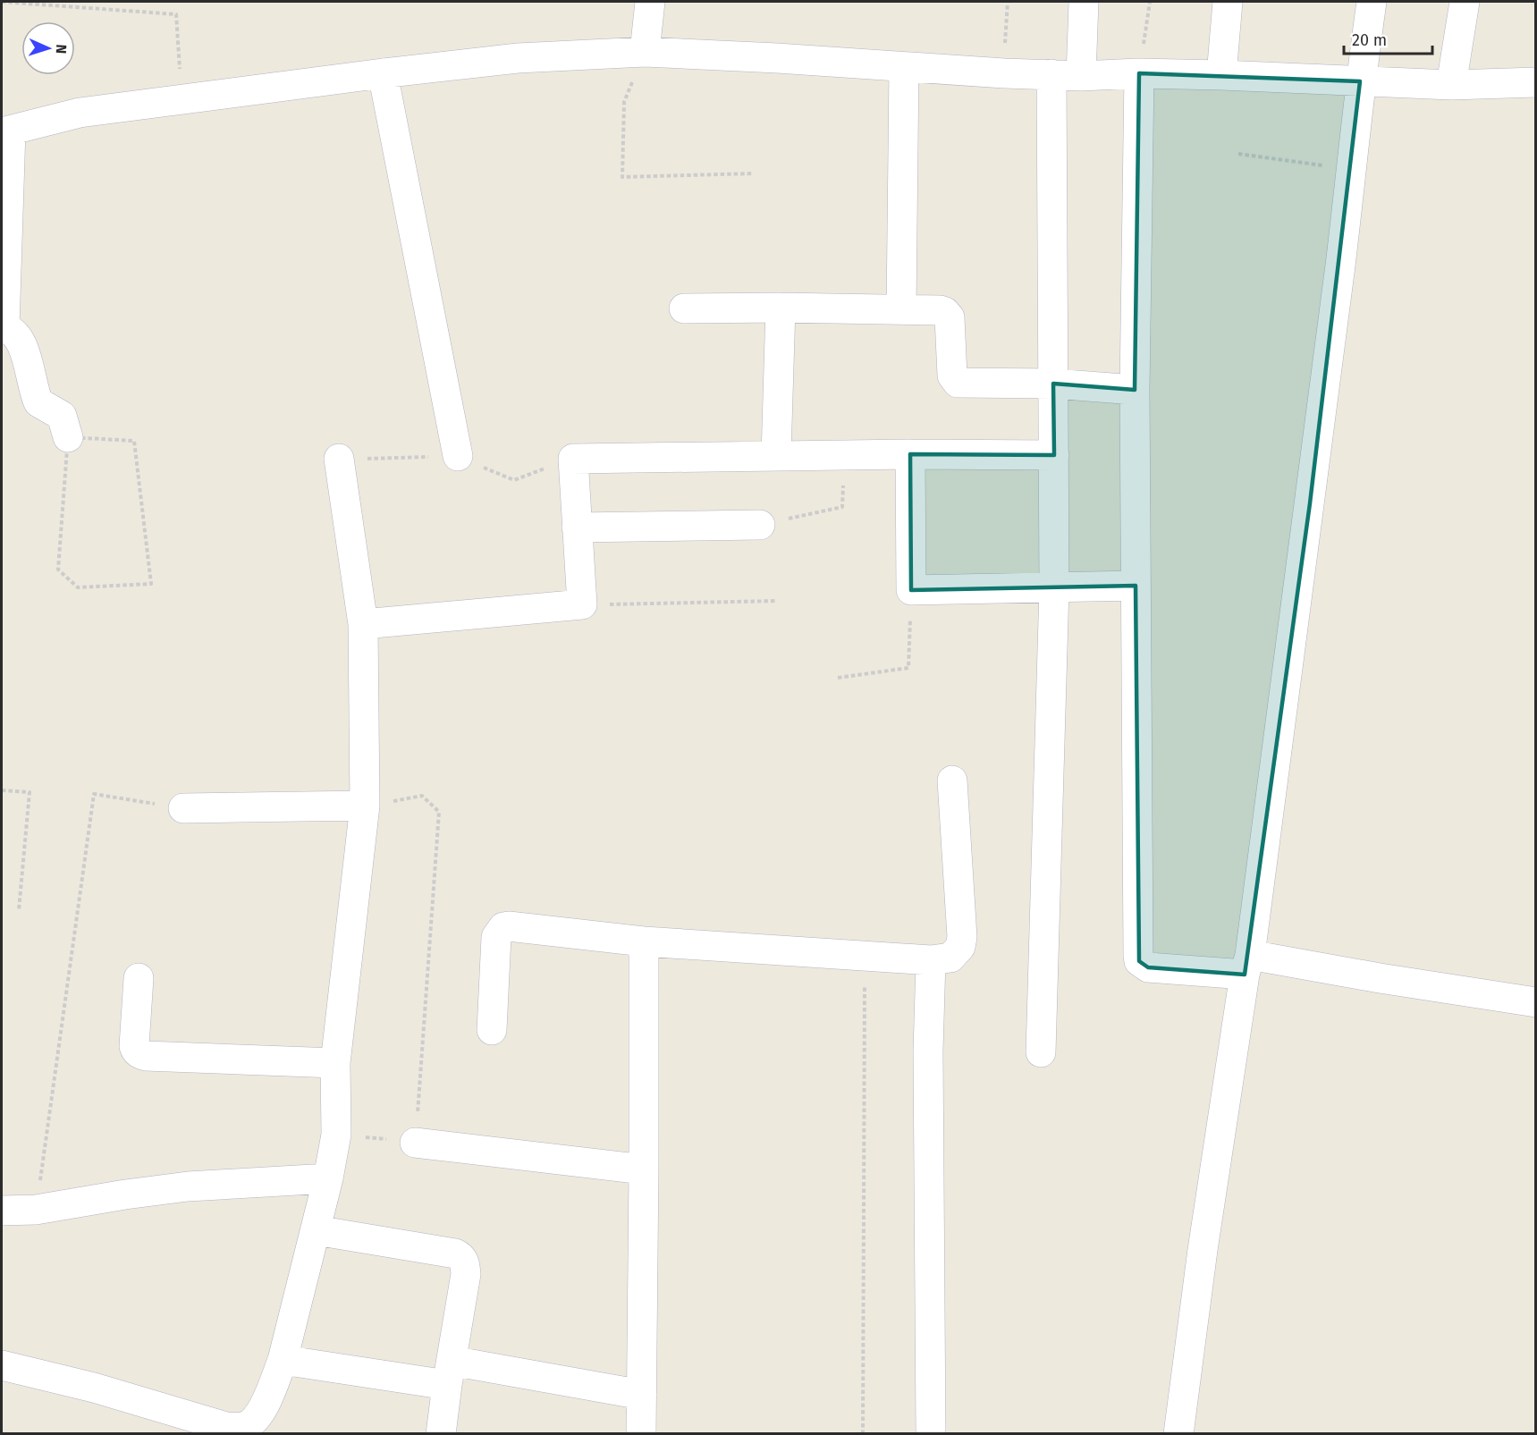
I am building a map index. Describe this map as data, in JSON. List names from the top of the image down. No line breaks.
{"scale_bar":"20 m","north":"right"}
